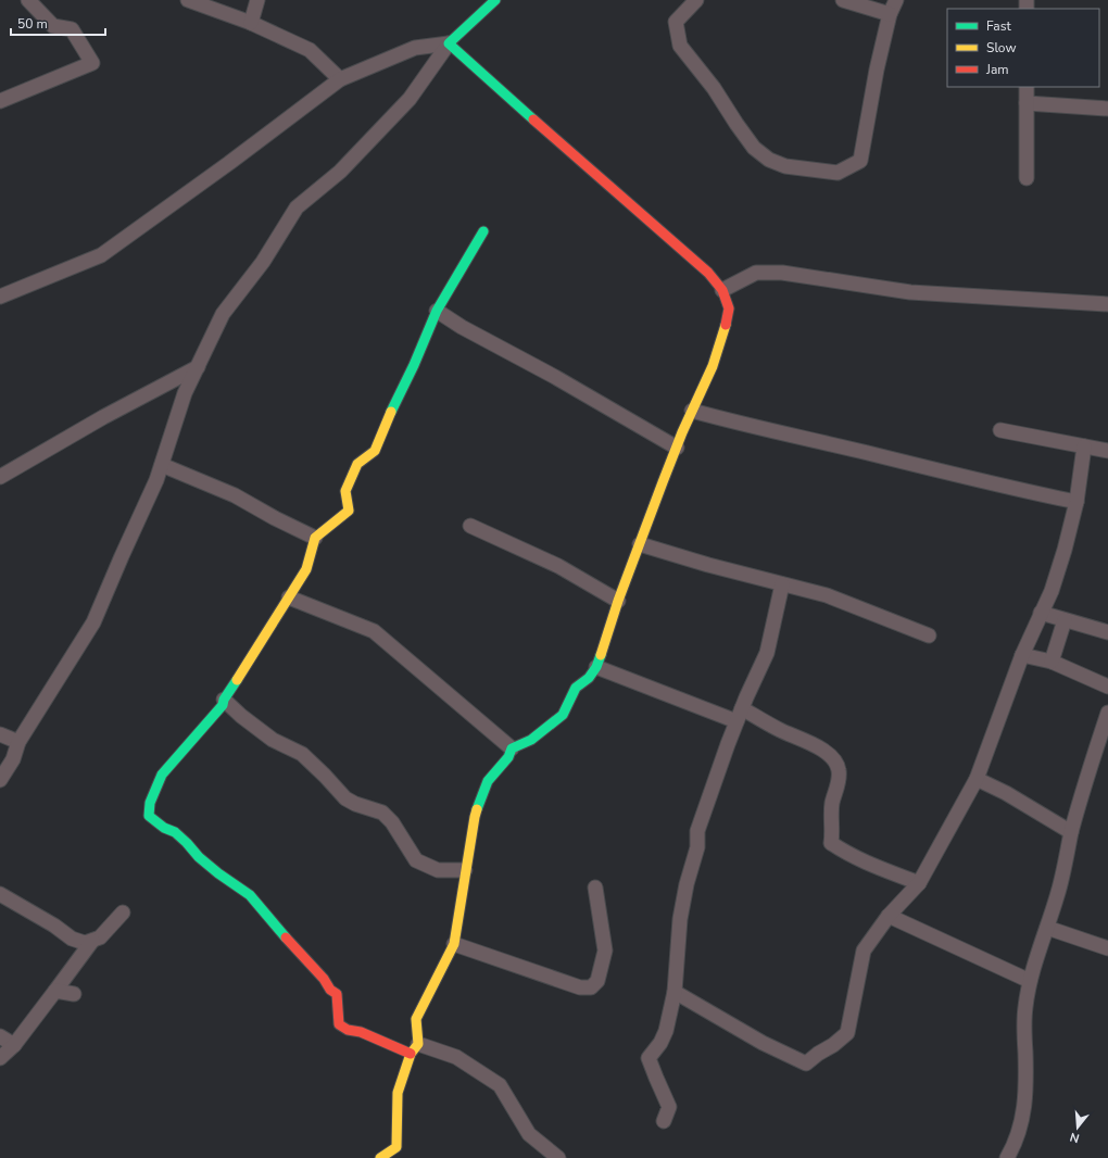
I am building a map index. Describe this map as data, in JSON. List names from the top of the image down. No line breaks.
{"legend":["Fast","Slow","Jam"],"scale_bar":"50 m","north":"bottom"}
